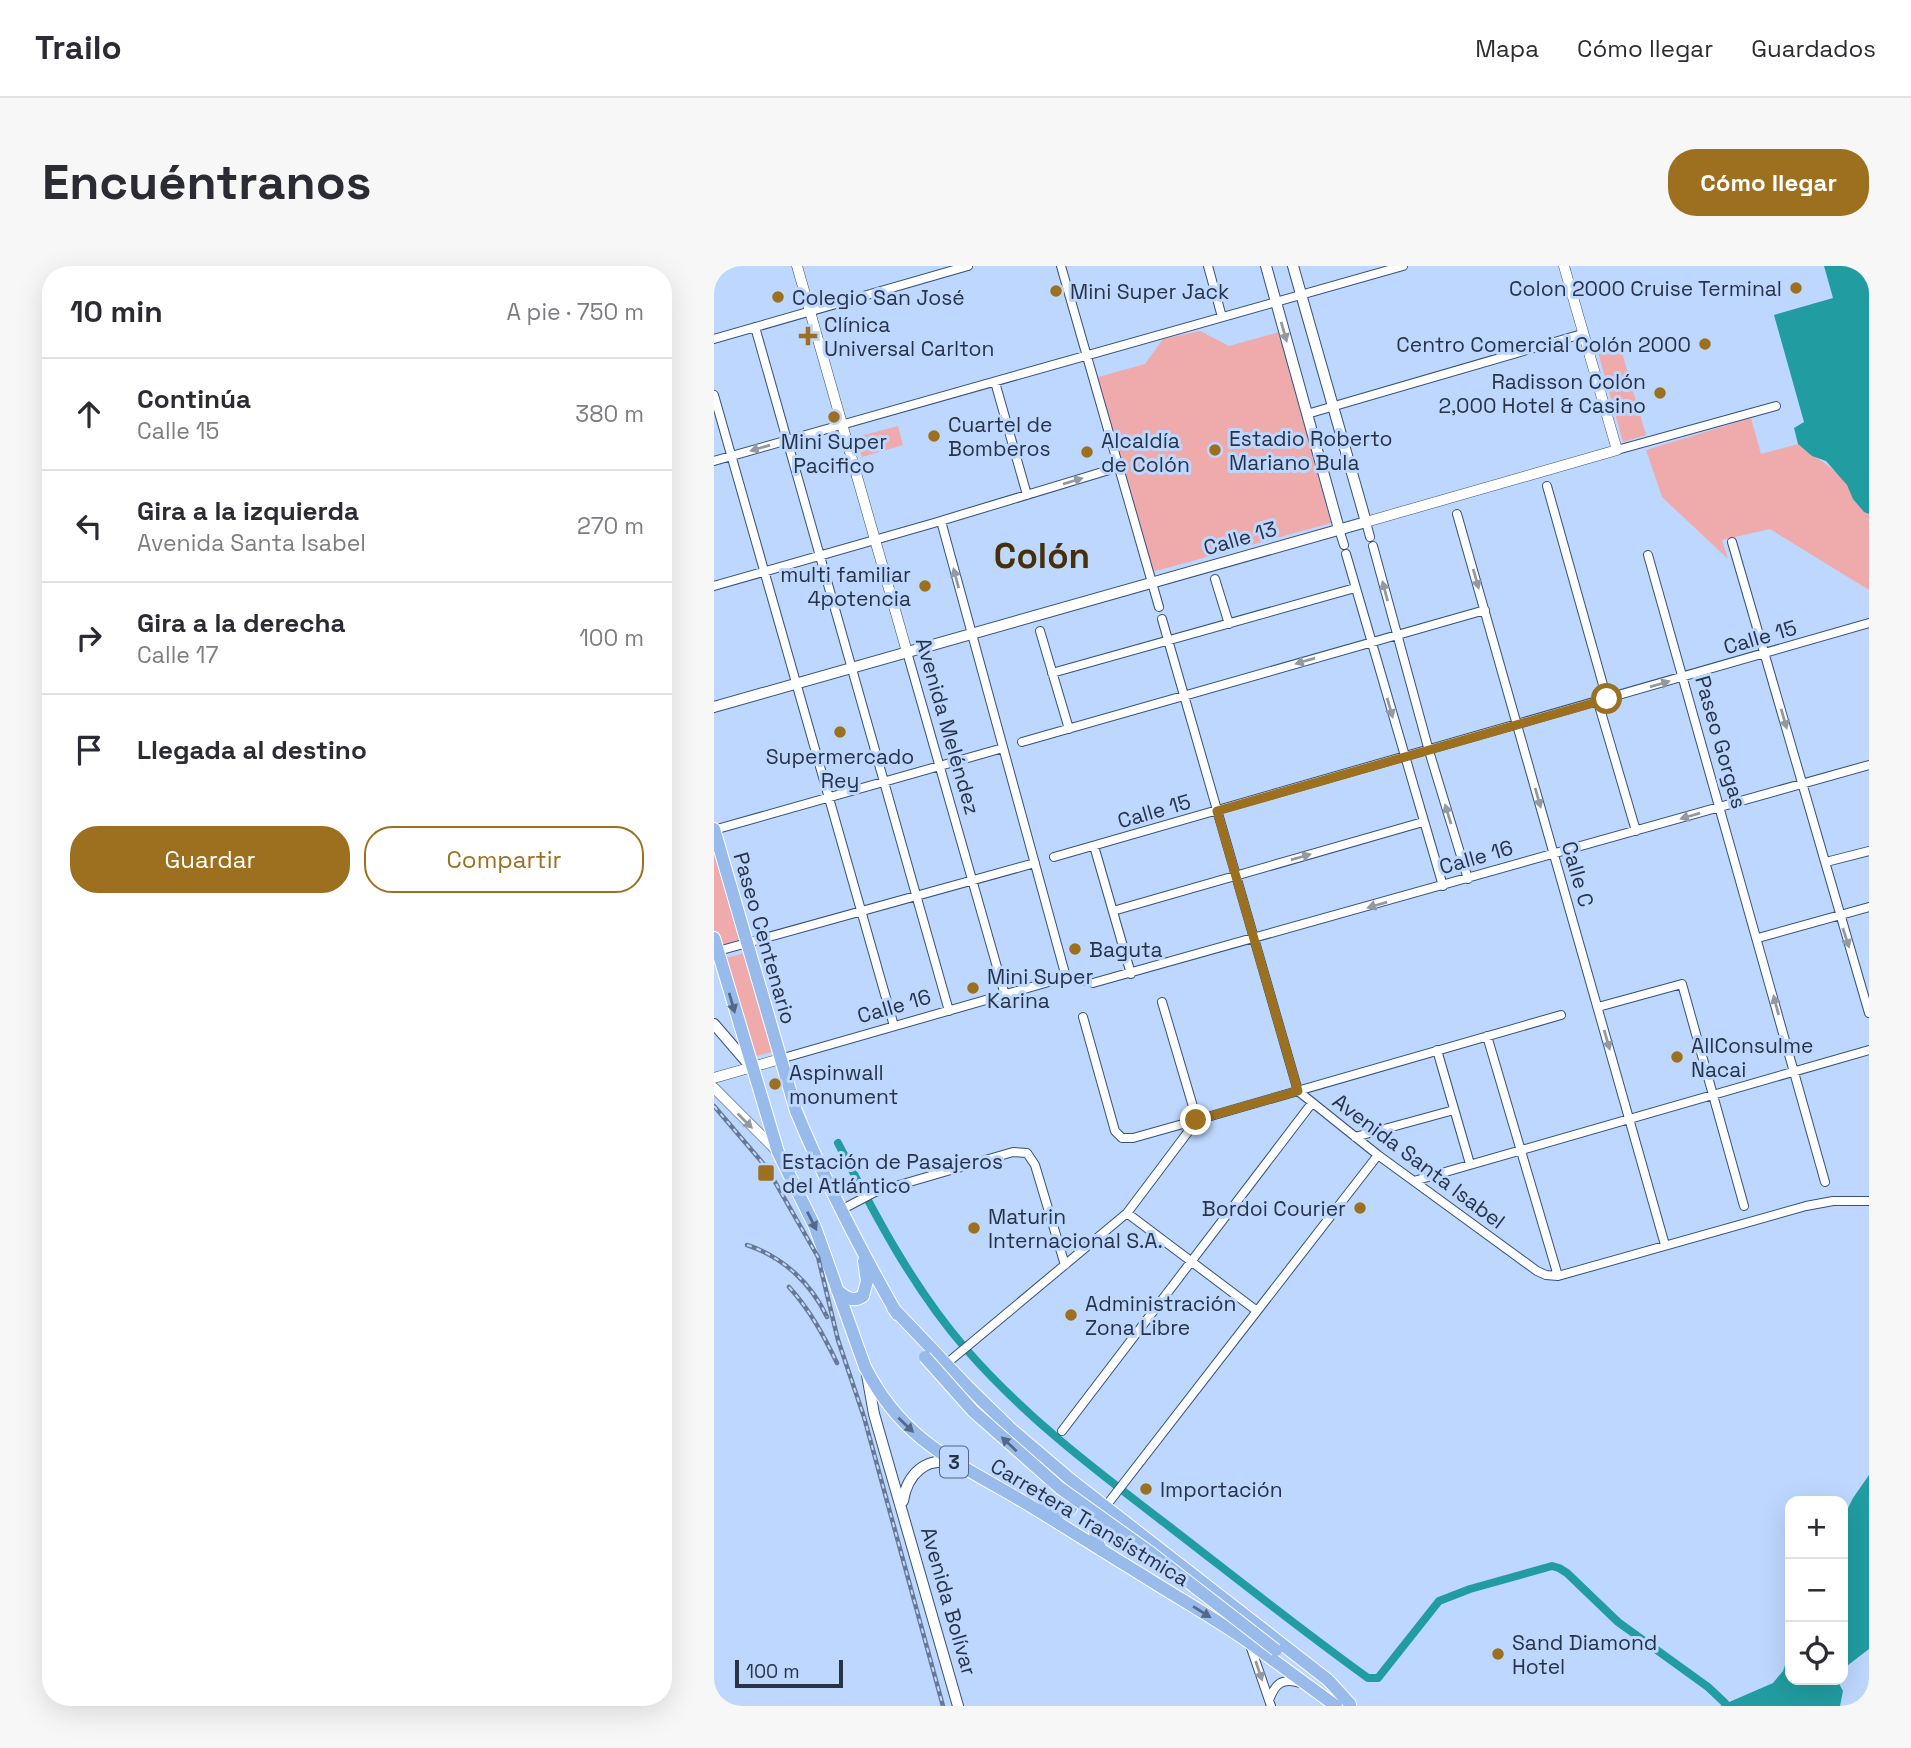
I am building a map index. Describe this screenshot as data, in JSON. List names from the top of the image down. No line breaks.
{"streets":{"main road":["Calle 13","Paseo Centenario","3","Carretera Transístmica","Avenida Bolívar"],"street":["Calle 15","Avenida Meléndez","Paseo Gorgas","Calle 16","Calle C","Avenida Santa Isabel"]},"crossings":[["Calle 13","Avenida Meléndez"],["Calle 13","Calle C"],["Calle 15","Paseo Gorgas"],["Calle 15","Calle C"],["Avenida Meléndez","Calle 16"],["Paseo Gorgas","Calle 16"],["Calle 16","Calle C"],["Calle 16","Paseo Centenario"],["Calle 16","3"],["Calle 16","Carretera Transístmica"],["Paseo Centenario","Carretera Transístmica"],["3","Carretera Transístmica"],["Carretera Transístmica","Avenida Bolívar"]],"one_way":["Calle C"],"districts":["Colón"],"places":{"other":["Colon 2000 Cruise Terminal","Mini Super Jack","Colegio San José","Centro Comercial Colón 2000","Radisson Colón 2,000 Hotel & Casino","Mini Super Pacifico","Cuartel de Bomberos","Estadio Roberto Mariano Bula","Alcaldía de Colón","multi familiar 4potencia","Supermercado Rey","Baguta","Mini Super Karina","AllConsulme Nacai","Aspinwall monument","Bordoi Courier","Maturin Internacional S.A.","Administración Zona Libre","Importación","Sand Diamond Hotel"],"health":["Clínica Universal Carlton"],"transit":["Estación de Pasajeros del Atlántico"]},"scale_bar":"100 m","page":{"header":"Trailo","nav":["Mapa","Cómo llegar","Guardados"],"buttons":["Cómo llegar",["Guardar","Compartir"]],"title":"Encuéntranos","heading":["10 min","A pie · 750 m"],"list":[["Continúa","Calle 15","380 m"],["Gira a la izquierda","Avenida Santa Isabel","270 m"],["Gira a la derecha","Calle 17","100 m"],"Llegada al destino"],"map_buttons":["+","−"],"scale":"100 m"}}
